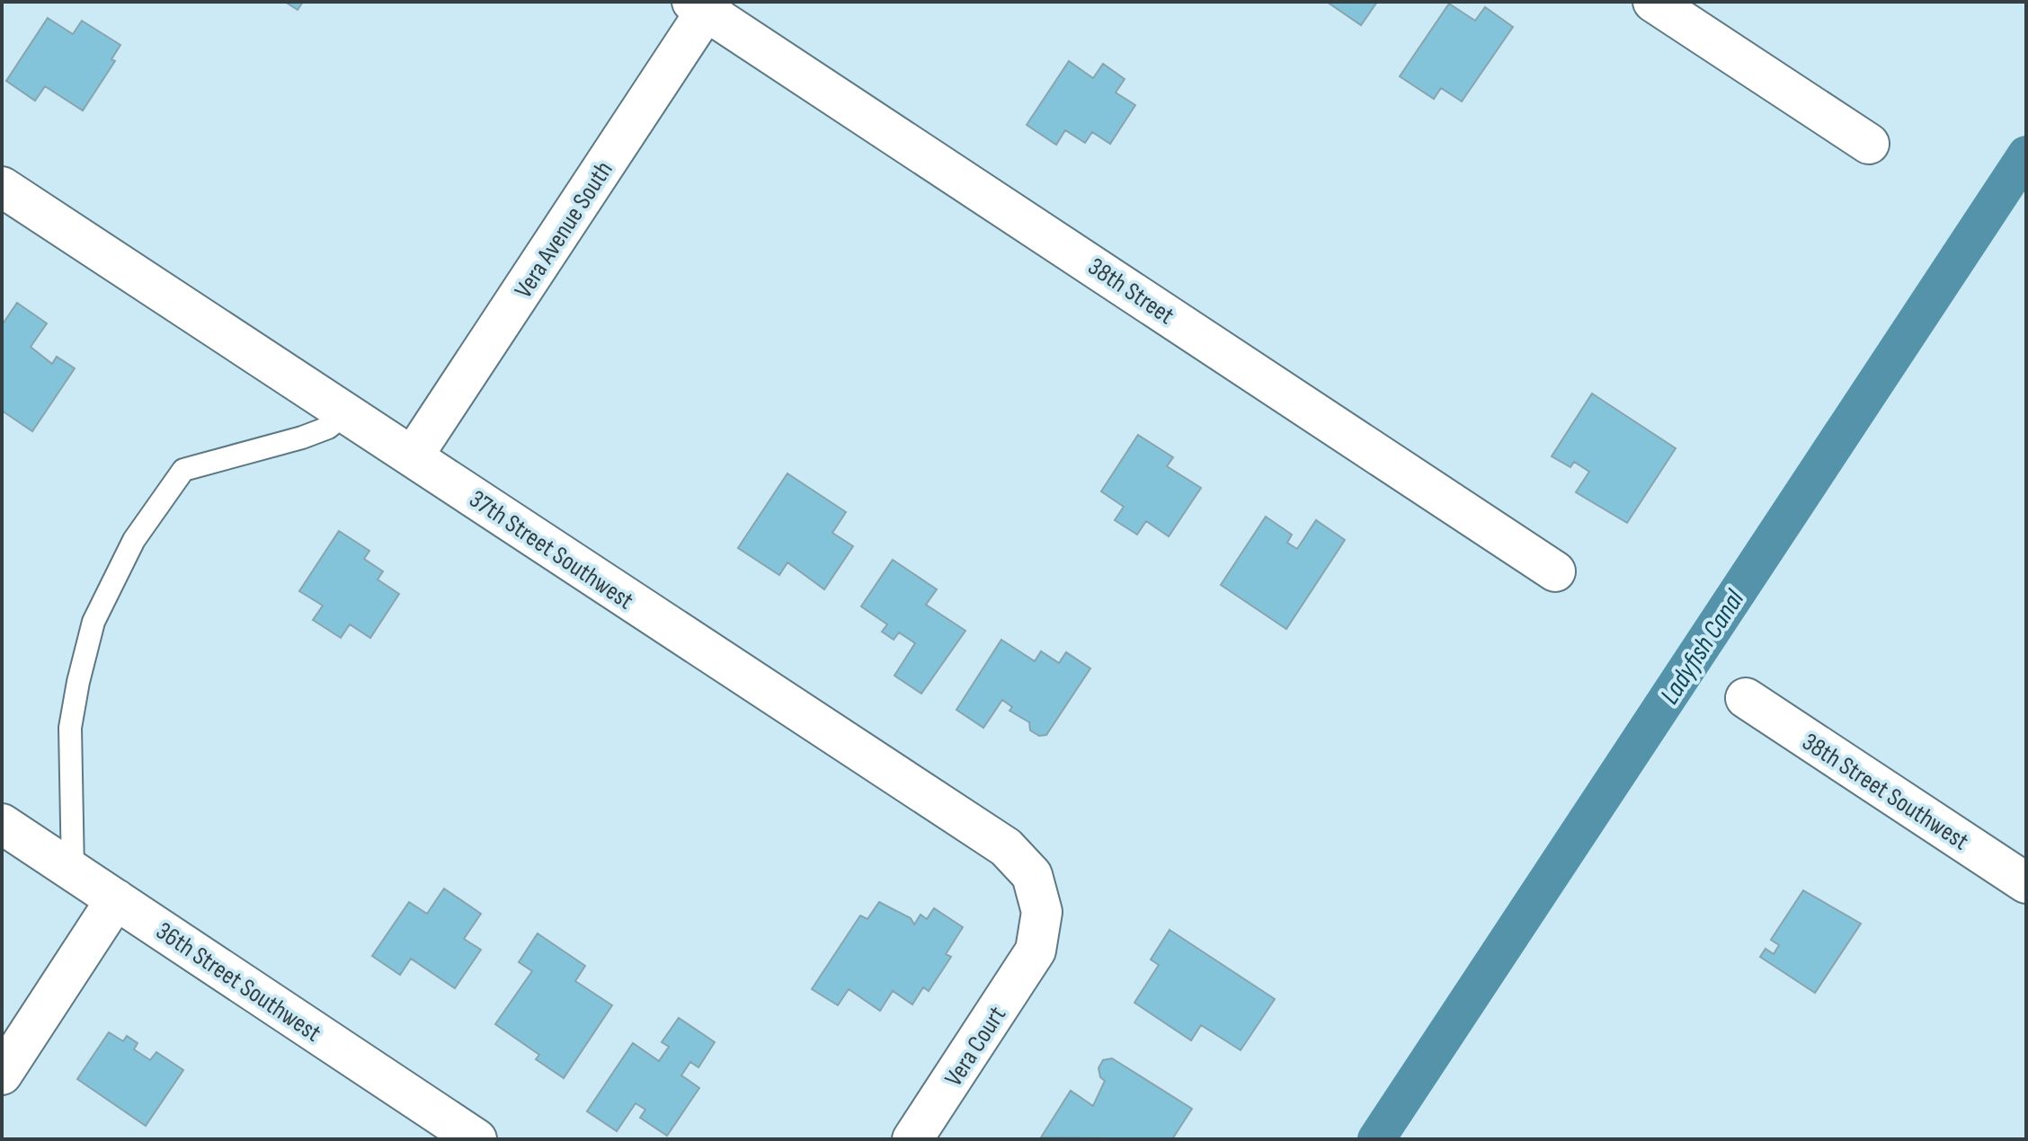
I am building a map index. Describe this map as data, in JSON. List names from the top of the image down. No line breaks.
{"streets":{"street":["Vera Avenue South","38th Street","37th Street Southwest","38th Street Southwest","36th Street Southwest","Vera Court"]},"crossings":[["Vera Avenue South","38th Street"],["Vera Avenue South","37th Street Southwest"],["37th Street Southwest","Vera Court"]],"water":["Ladyfish Canal"]}
